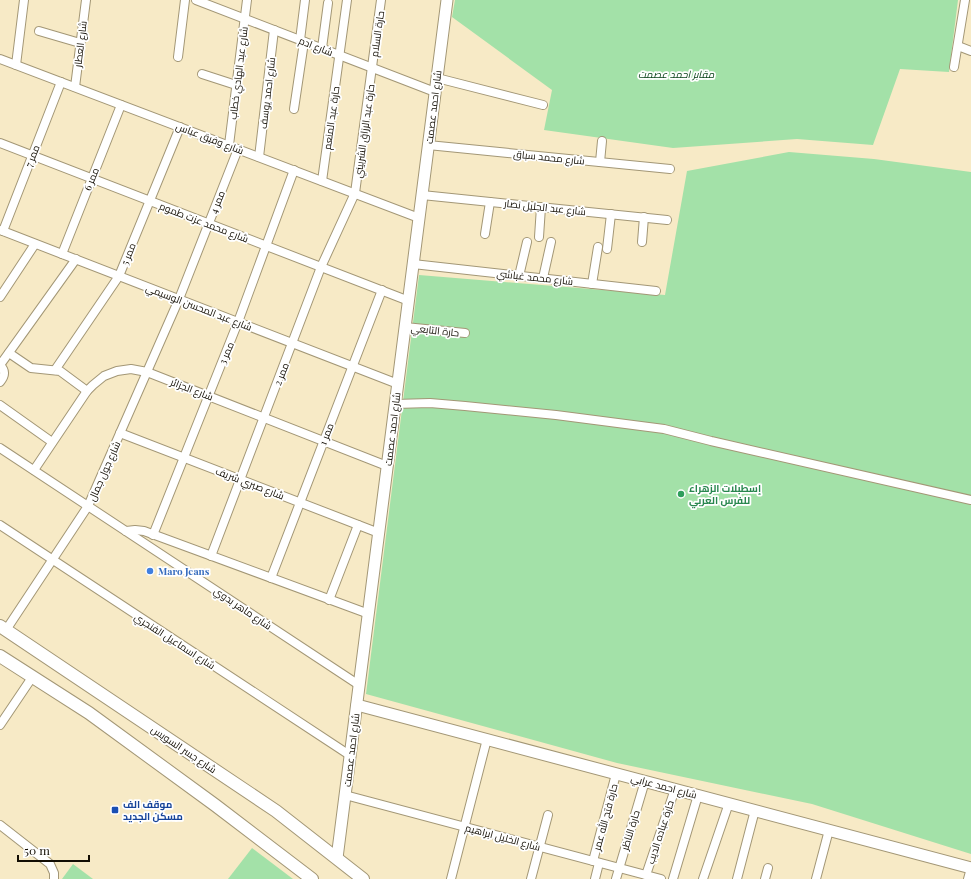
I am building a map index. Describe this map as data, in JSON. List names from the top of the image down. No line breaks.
{"streets":{"main road":["شارع احمد عصمت","شارع جسر السويس","شارع احمد عرابي"],"street":["حارة السلام","شارع العطار","شارع ادم","شارع عبد الهادي خطاب","شارع احمد يوسف","حارة عبد المنعم","حارة عبد الرزاق الشربيني","شارع وفيق عباس","ممر 7","شارع محمد سباق","ممر 6","ممر 4","شارع عبد الجليل نصار","شارع محمد عزت طموم","ممر 5","شارع محمد غباشي","شارع عبد المحسن الوسيمي","حارة التابعي","ممر 3","ممر 2","شارع الجزائر","ممر 1","شارع جول جمال","شارع صبري شريف","شارع ماهر بدوي","شارع اسماعيل الفنجري","حارة فتح الله عمر","حارة الناظر","حارة عباده الديب","شارع الخليل ابراهيم"]},"crossings":[["حارة السلام","شارع ادم"],["حارة السلام","حارة عبد الرزاق الشربيني"],["شارع العطار","شارع وفيق عباس"],["شارع ادم","شارع عبد الهادي خطاب"],["شارع ادم","شارع احمد يوسف"],["شارع ادم","شارع احمد عصمت"],["شارع ادم","حارة عبد المنعم"],["شارع ادم","حارة عبد الرزاق الشربيني"],["شارع عبد الهادي خطاب","شارع وفيق عباس"],["شارع احمد يوسف","شارع وفيق عباس"],["شارع احمد عصمت","شارع وفيق عباس"],["شارع احمد عصمت","شارع محمد سباق"],["شارع احمد عصمت","شارع عبد الجليل نصار"],["شارع احمد عصمت","شارع محمد عزت طموم"],["شارع احمد عصمت","شارع محمد غباشي"],["شارع احمد عصمت","شارع عبد المحسن الوسيمي"],["شارع احمد عصمت","حارة التابعي"],["شارع احمد عصمت","شارع الجزائر"],["شارع احمد عصمت","شارع صبري شريف"],["شارع احمد عصمت","شارع ماهر بدوي"],["شارع احمد عصمت","شارع اسماعيل الفنجري"],["شارع احمد عصمت","شارع جسر السويس"],["شارع احمد عصمت","شارع احمد عرابي"],["شارع احمد عصمت","شارع الخليل ابراهيم"],["حارة عبد المنعم","شارع وفيق عباس"],["حارة عبد الرزاق الشربيني","شارع وفيق عباس"],["حارة عبد الرزاق الشربيني","ممر 2"],["شارع وفيق عباس","ممر 7"],["شارع وفيق عباس","ممر 6"],["شارع وفيق عباس","ممر 4"],["شارع وفيق عباس","ممر 5"],["شارع وفيق عباس","ممر 3"],["شارع وفيق عباس","ممر 2"],["ممر 7","شارع محمد عزت طموم"],["ممر 7","شارع عبد المحسن الوسيمي"],["ممر 6","شارع محمد عزت طموم"],["ممر 6","شارع عبد المحسن الوسيمي"],["ممر 4","شارع محمد عزت طموم"],["ممر 4","شارع عبد المحسن الوسيمي"],["ممر 4","شارع جول جمال"],["شارع محمد عزت طموم","ممر 5"],["شارع محمد عزت طموم","ممر 3"],["شارع محمد عزت طموم","ممر 2"],["شارع محمد عزت طموم","ممر 1"],["ممر 5","شارع عبد المحسن الوسيمي"],["شارع عبد المحسن الوسيمي","ممر 3"],["شارع عبد المحسن الوسيمي","ممر 2"],["شارع عبد المحسن الوسيمي","ممر 1"],["شارع عبد المحسن الوسيمي","شارع جول جمال"],["ممر 3","شارع الجزائر"],["ممر 3","شارع صبري شريف"],["ممر 2","شارع الجزائر"],["ممر 2","شارع صبري شريف"],["شارع الجزائر","ممر 1"],["شارع الجزائر","شارع جول جمال"],["شارع الجزائر","شارع ماهر بدوي"],["ممر 1","شارع صبري شريف"],["شارع جول جمال","شارع صبري شريف"],["شارع جول جمال","شارع ماهر بدوي"],["شارع جول جمال","شارع اسماعيل الفنجري"],["شارع جول جمال","شارع جسر السويس"],["شارع احمد عرابي","حارة فتح الله عمر"],["شارع احمد عرابي","حارة الناظر"],["شارع احمد عرابي","حارة عباده الديب"],["حارة فتح الله عمر","شارع الخليل ابراهيم"],["حارة الناظر","شارع الخليل ابراهيم"],["حارة عباده الديب","شارع الخليل ابراهيم"]],"parks":["مقابر احمد عصمت"],"places":{"other":["إسطبلات الزهراء للفرس العربي","Maro Jeans"],"transit":["موقف الف مسكن الجديد"]},"scale_bar":"50 m"}
